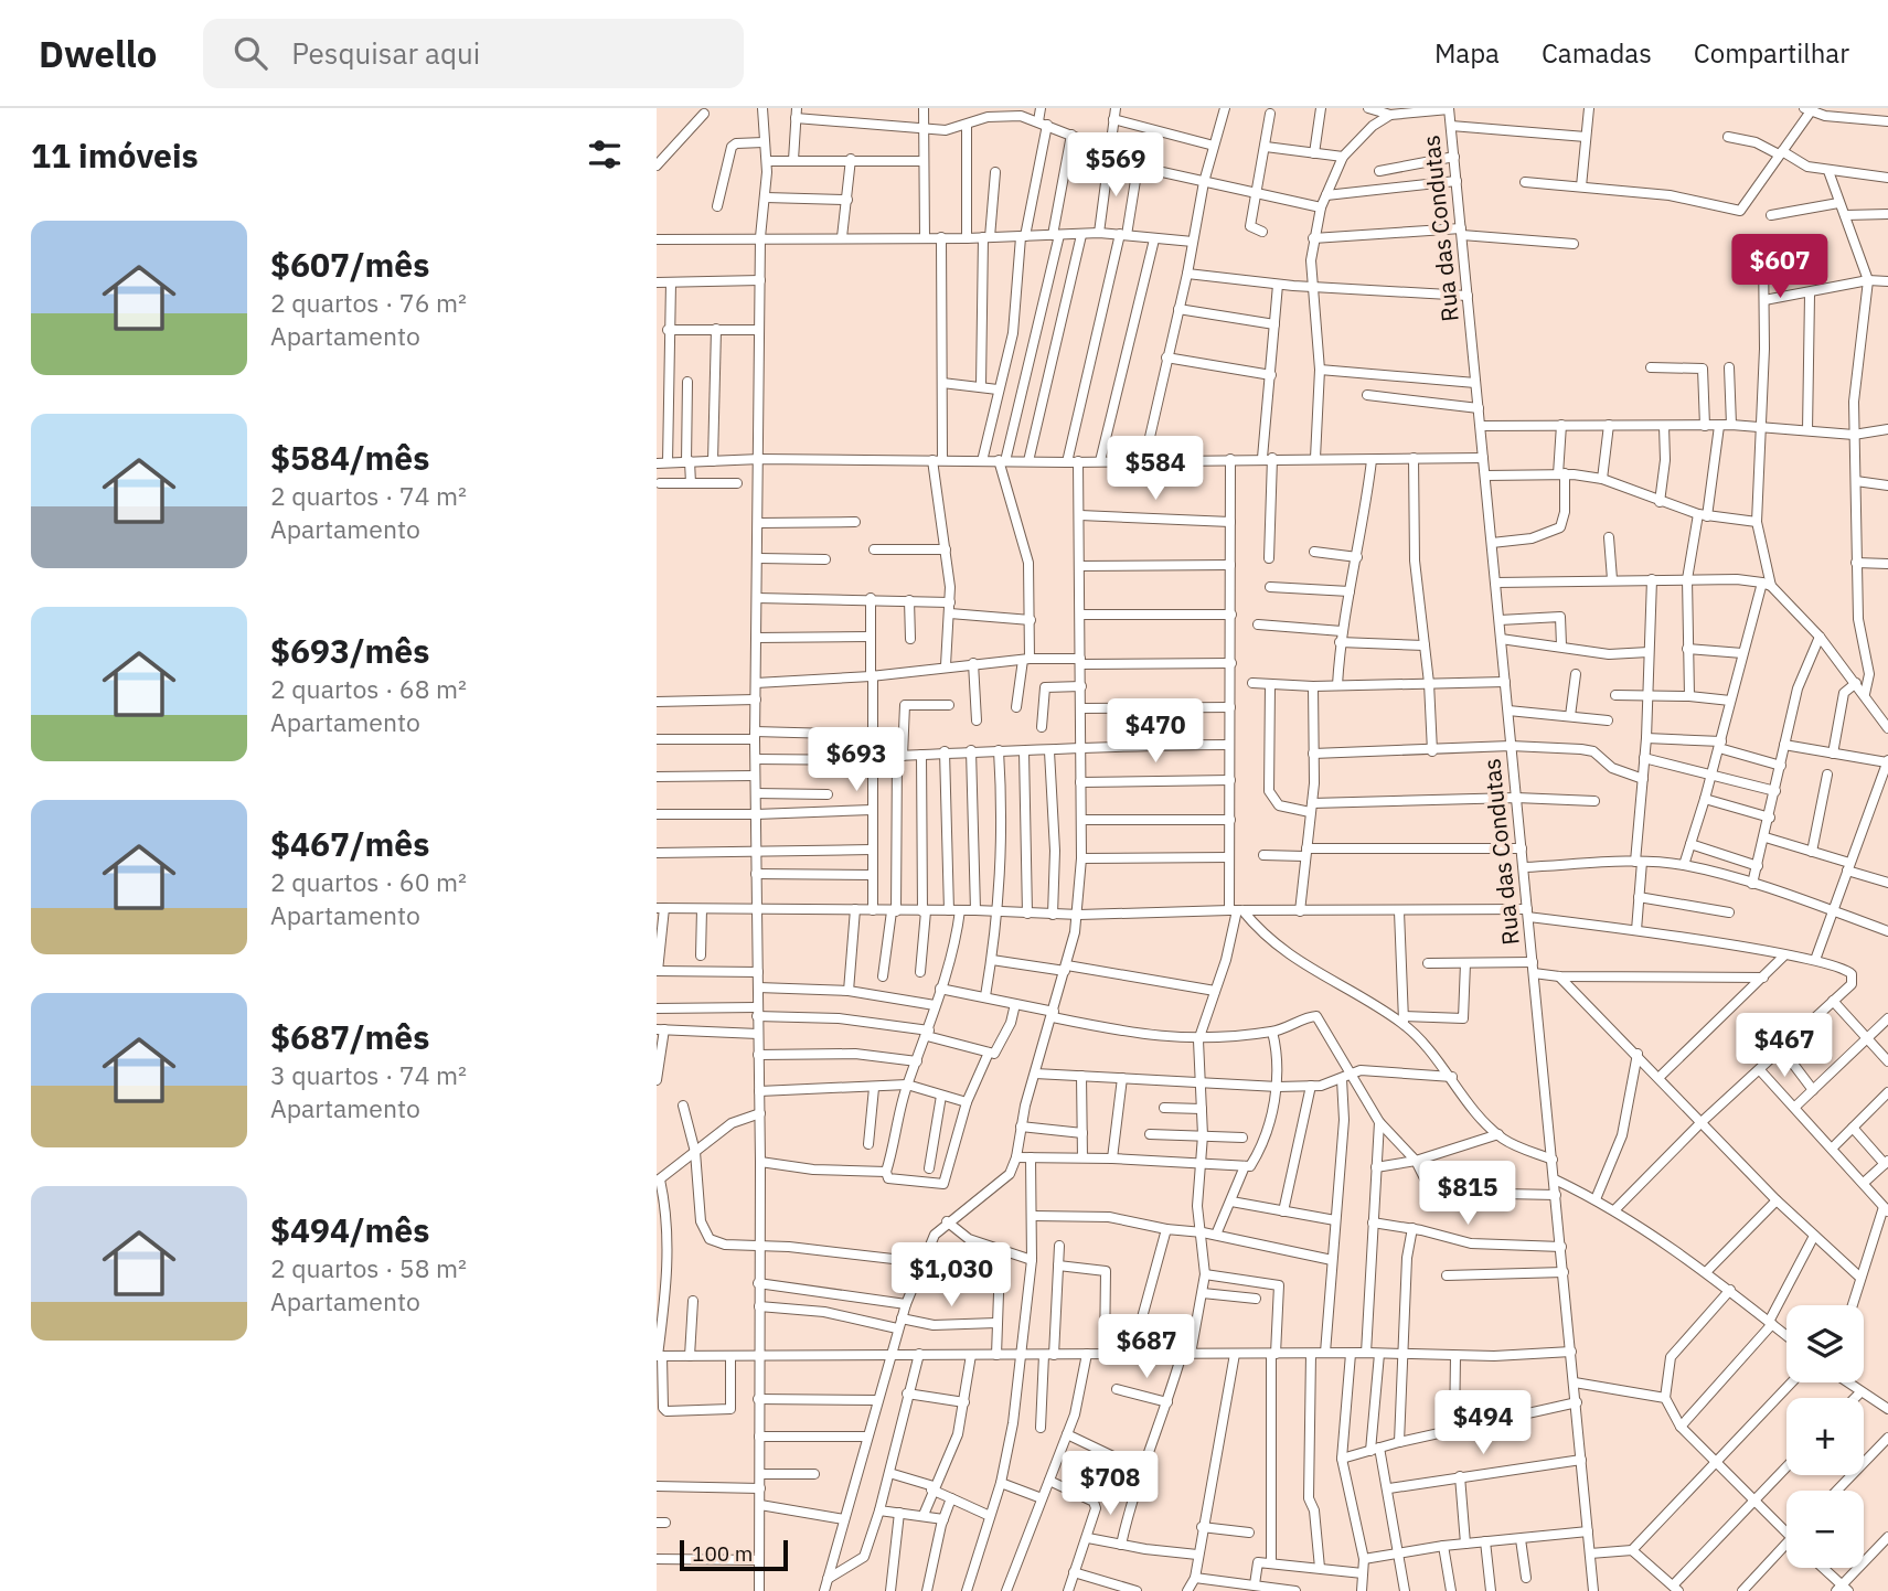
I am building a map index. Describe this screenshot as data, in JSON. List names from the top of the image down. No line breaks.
{"streets":{"street":["Rua das Condutas"]},"scale_bar":"100 m","page":{"header":"Dwello","search":"Pesquisar aqui","nav":["Mapa","Camadas","Compartilhar"],"heading":"11 imóveis","price":["$569","$607","$584","$470","$693","$467","$815","$1,030","$687","$494","$708"],"list":[{"name":"$607/mês","note":"2 quartos · 76 m² · Apartamento"},{"name":"$584/mês","note":"2 quartos · 74 m² · Apartamento"},{"name":"$693/mês","note":"2 quartos · 68 m² · Apartamento"},{"name":"$467/mês","note":"2 quartos · 60 m² · Apartamento"},{"name":"$687/mês","note":"3 quartos · 74 m² · Apartamento"},{"name":"$494/mês","note":"2 quartos · 58 m² · Apartamento"}],"map_buttons":["+","−"],"scale":"100 m"}}
